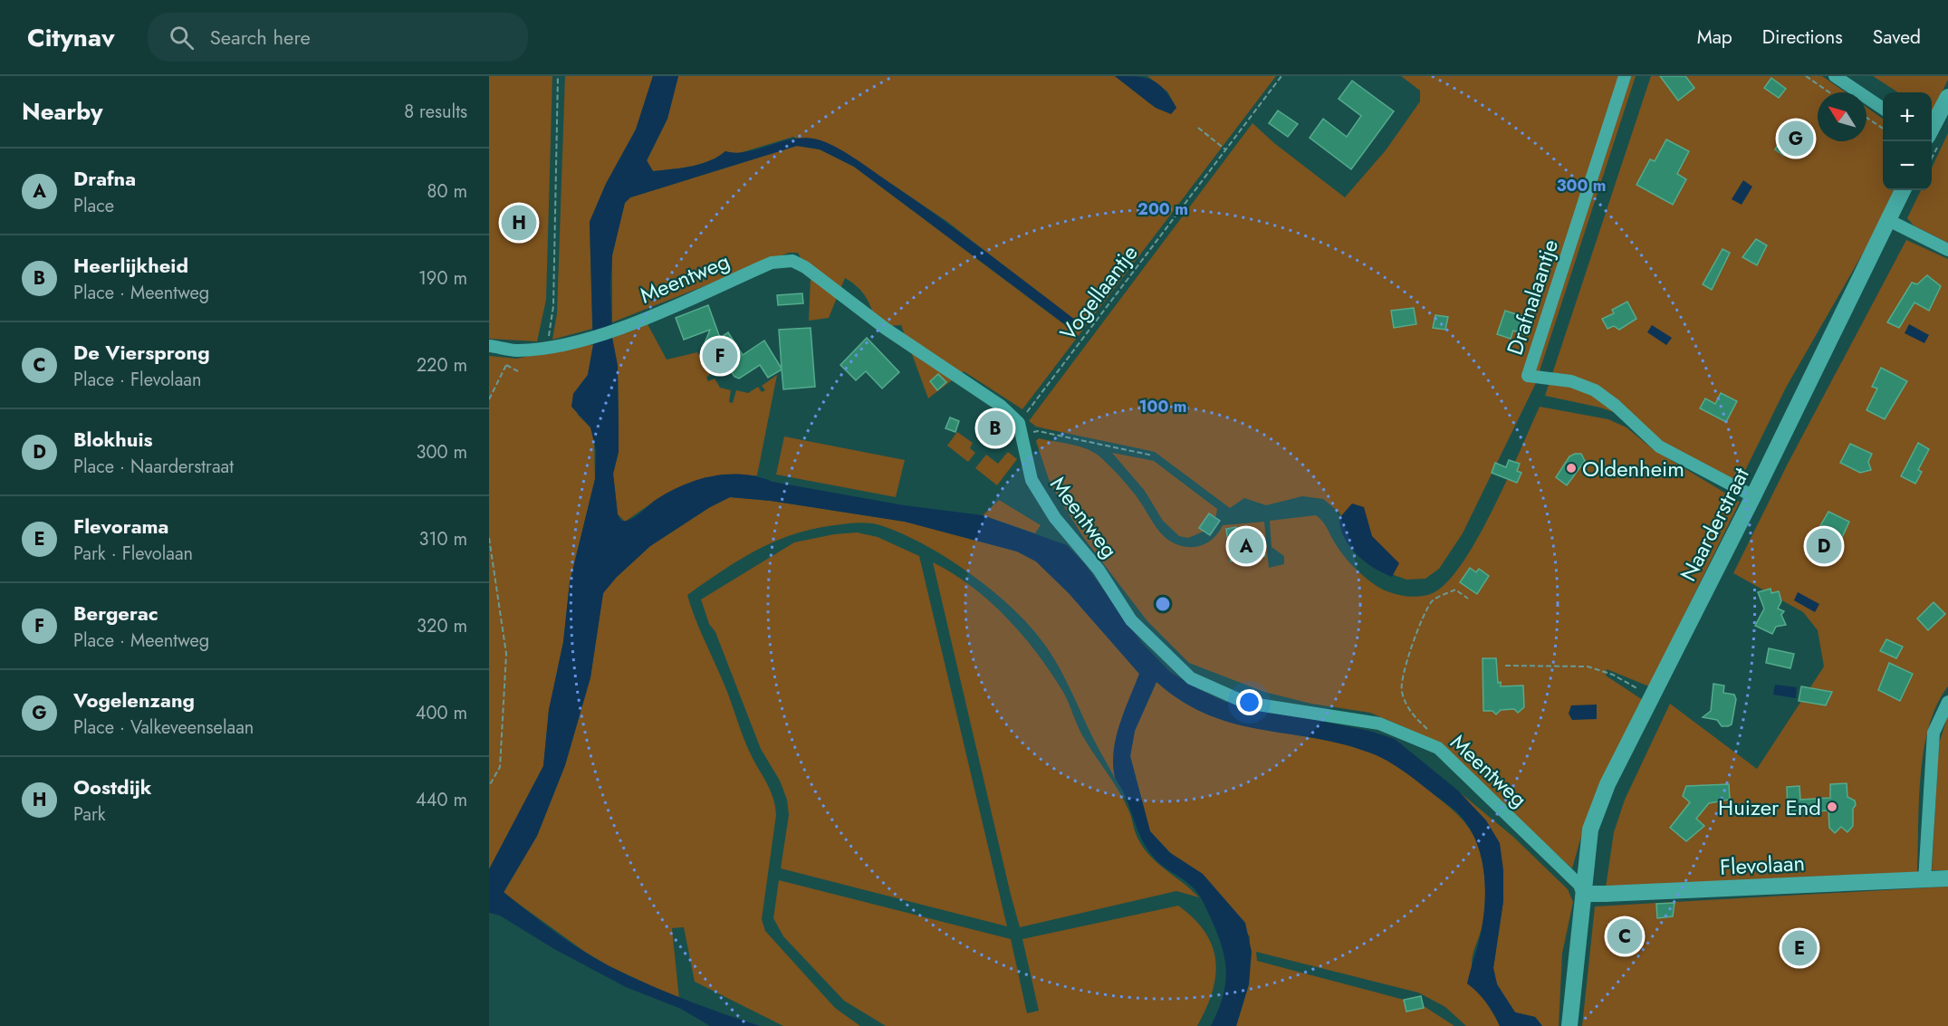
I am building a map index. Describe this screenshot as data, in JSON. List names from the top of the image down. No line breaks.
{"streets":{"street":["Meentweg","Drafnalaantje","Naarderstraat","Flevolaan"],"path":["Vogellaantje"]},"crossings":[["Meentweg","Vogellaantje"],["Meentweg","Naarderstraat"],["Meentweg","Flevolaan"],["Drafnalaantje","Naarderstraat"],["Naarderstraat","Flevolaan"]],"places":["Oldenheim","Huizer End"],"north":"top left","page":{"header":"Citynav","search":"Search here","nav":["Map","Directions","Saved"],"heading":["Nearby","8 results"],"map_buttons":["+","−"],"pins":["G","H","F","B","A","D","C","E"],"list":[{"mark":"A","name":"Drafna","note":"Place","value":"80 m"},{"mark":"B","name":"Heerlijkheid","note":"Place · Meentweg","value":"190 m"},{"mark":"C","name":"De Viersprong","note":"Place · Flevolaan","value":"220 m"},{"mark":"D","name":"Blokhuis","note":"Place · Naarderstraat","value":"300 m"},{"mark":"E","name":"Flevorama","note":"Park · Flevolaan","value":"310 m"},{"mark":"F","name":"Bergerac","note":"Place · Meentweg","value":"320 m"},{"mark":"G","name":"Vogelenzang","note":"Place · Valkeveenselaan","value":"400 m"},{"mark":"H","name":"Oostdijk","note":"Park","value":"440 m"}]},"rings":["300 m","200 m","100 m"]}
